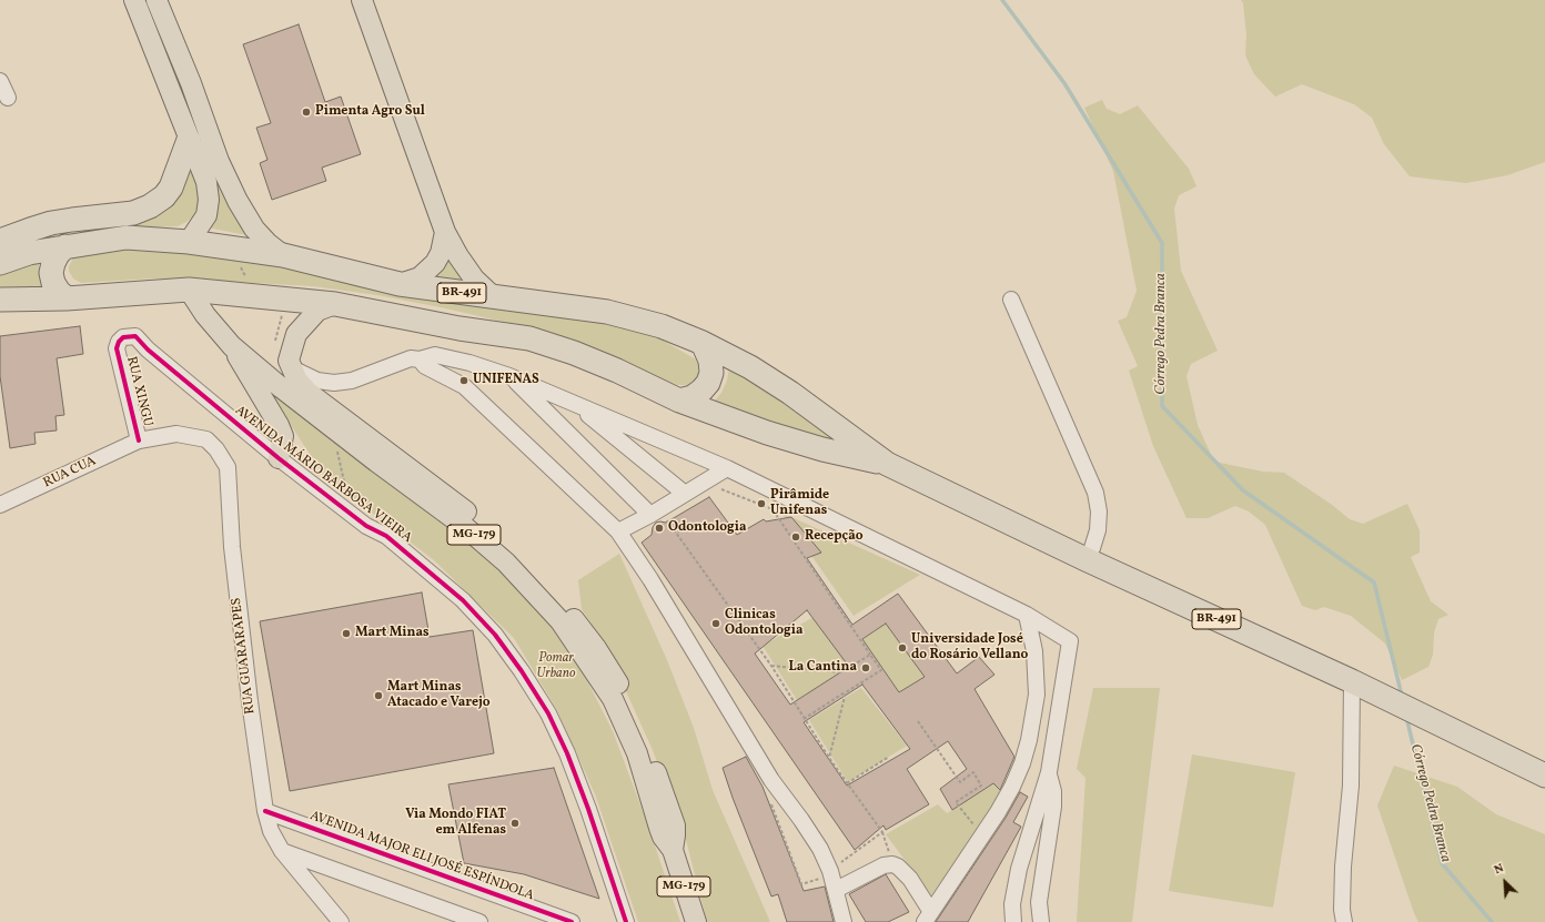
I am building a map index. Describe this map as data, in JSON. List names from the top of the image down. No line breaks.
{"streets":{"highway":["BR-491"],"main road":["MG-179"],"street":["RUA XINGU","RUA CUA","AVENIDA MÁRIO BARBOSA VIEIRA","RUA GUARARAPES","AVENIDA MAJOR ELI JOSÉ ESPÍNDOLA"]},"crossings":[["BR-491","MG-179"],["RUA XINGU","RUA CUA"],["RUA XINGU","AVENIDA MÁRIO BARBOSA VIEIRA"],["RUA XINGU","RUA GUARARAPES"],["RUA CUA","RUA GUARARAPES"],["RUA GUARARAPES","AVENIDA MAJOR ELI JOSÉ ESPÍNDOLA"]],"water":["Córrego Pedra Branca"],"parks":["Pomar Urbano"],"places":["Pimenta Agro Sul","UNIFENAS","Pirâmide Unifenas","Odontologia","Recepção","Clinicas Odontologia","Mart Minas","Universidade José do Rosário Vellano","La Cantina","Mart Minas Atacado e Varejo","Via Mondo FIAT em Alfenas"],"north":"top left"}
